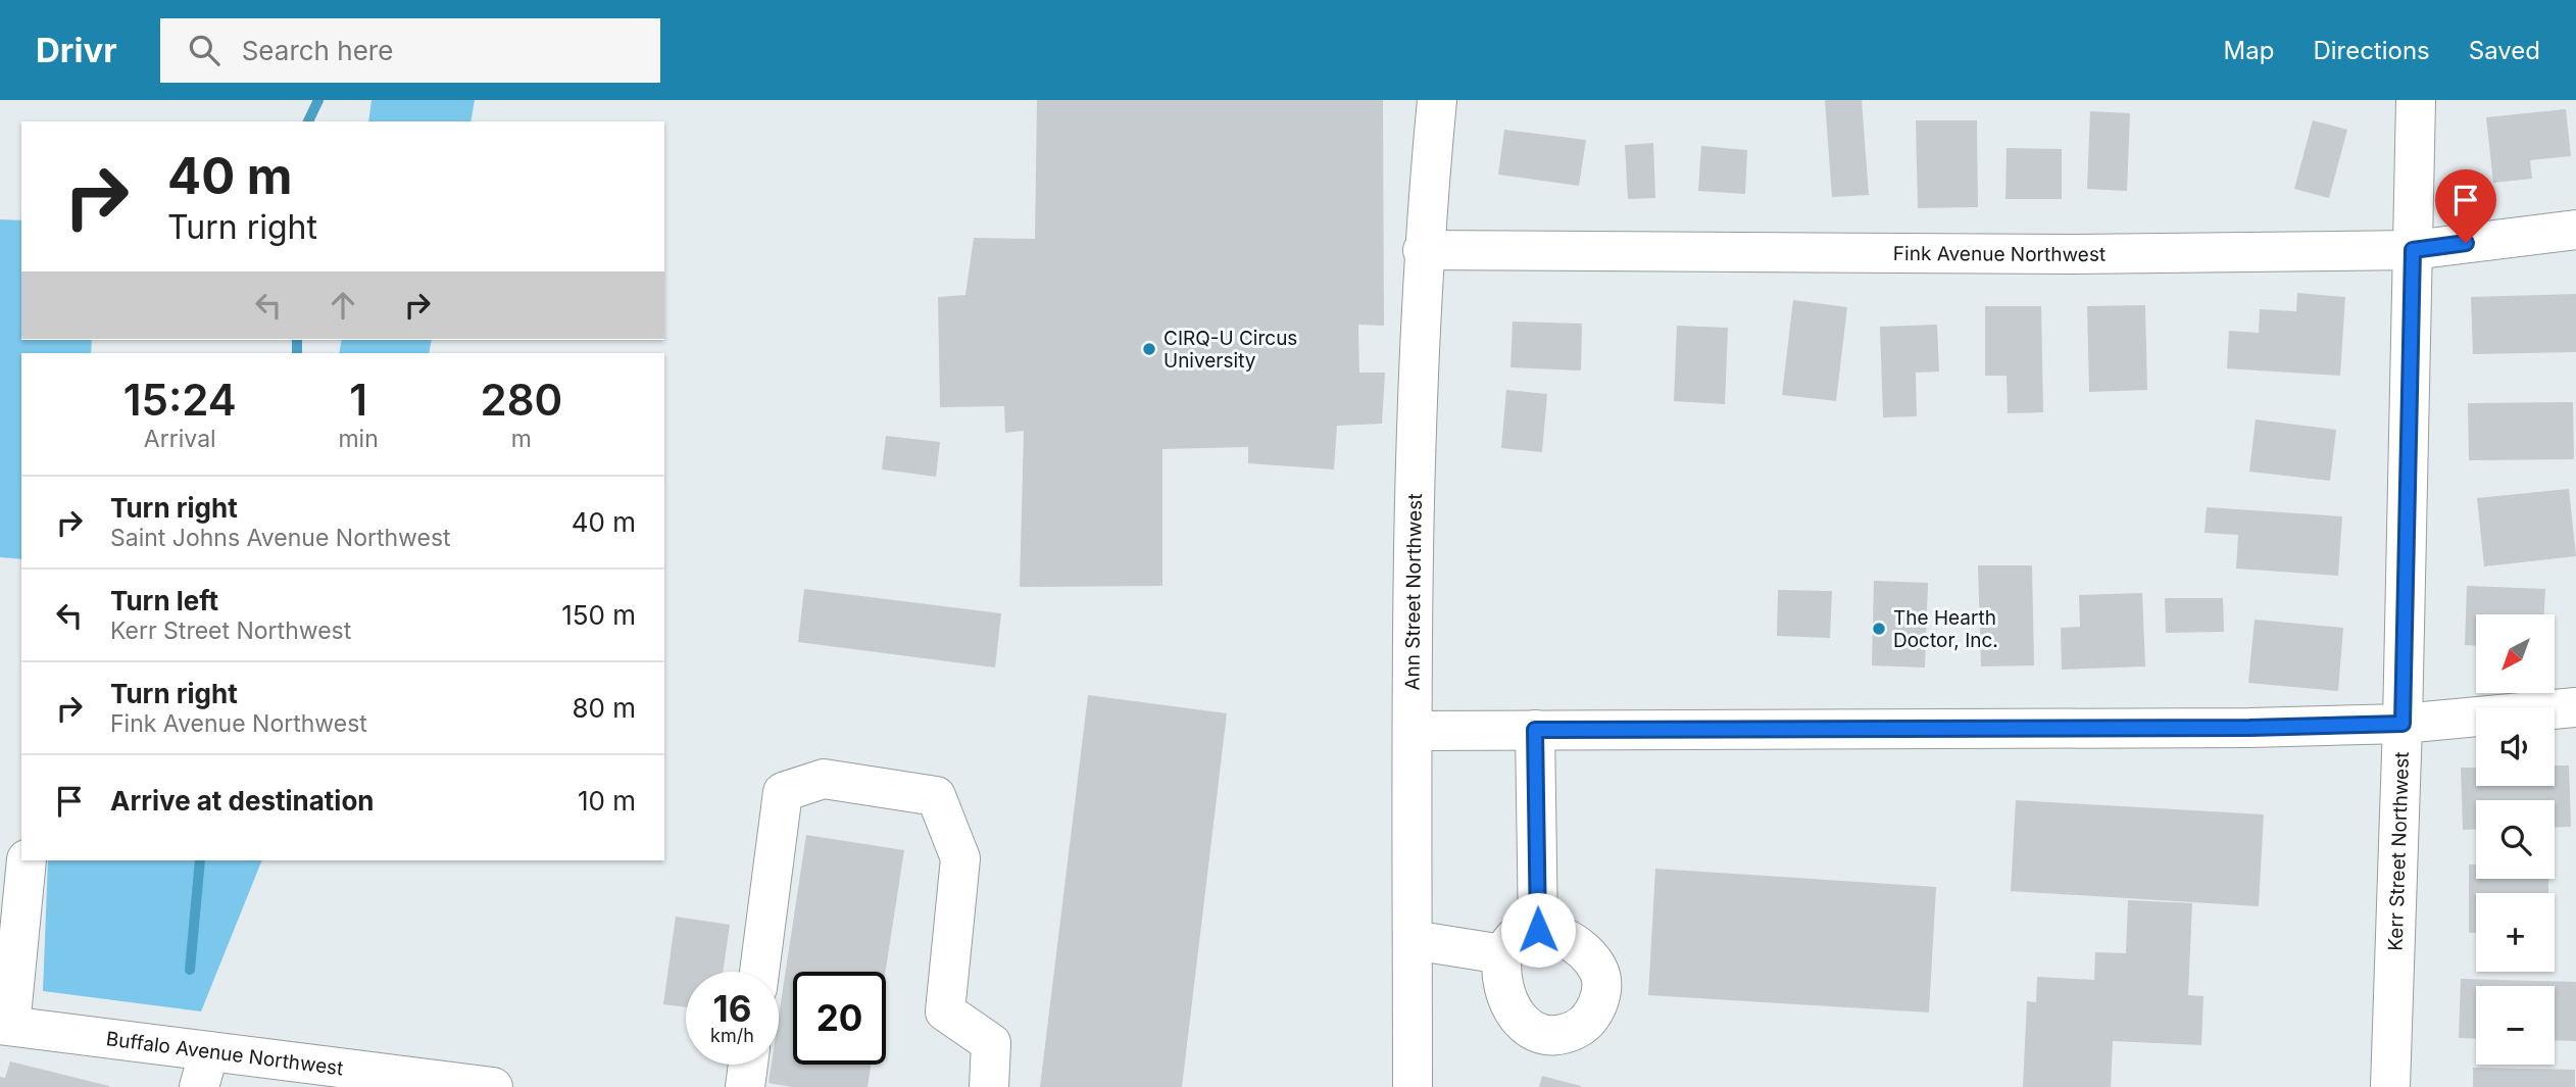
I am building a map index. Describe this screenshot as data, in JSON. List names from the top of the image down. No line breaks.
{"streets":{"street":["Fink Avenue Northwest","Ann Street Northwest","Kerr Street Northwest","Buffalo Avenue Northwest"]},"crossings":[["Fink Avenue Northwest","Ann Street Northwest"],["Fink Avenue Northwest","Kerr Street Northwest"]],"places":["CIRQ-U Circus University","The Hearth Doctor, Inc."],"north":"bottom left","page":{"header":"Drivr","search":"Search here","nav":["Map","Directions","Saved"],"turn":["40 m","Turn right"],"eta":["15:24","Arrival","1","min","280","m"],"list":[{"name":"Turn right","note":"Saint Johns Avenue Northwest","value":"40 m"},{"name":"Turn left","note":"Kerr Street Northwest","value":"150 m"},{"name":"Turn right","note":"Fink Avenue Northwest","value":"80 m"},{"name":"Arrive at destination","value":"10 m"}],"map_buttons":["+","−"],"speed":"16 km/h","limit":"20"}}
